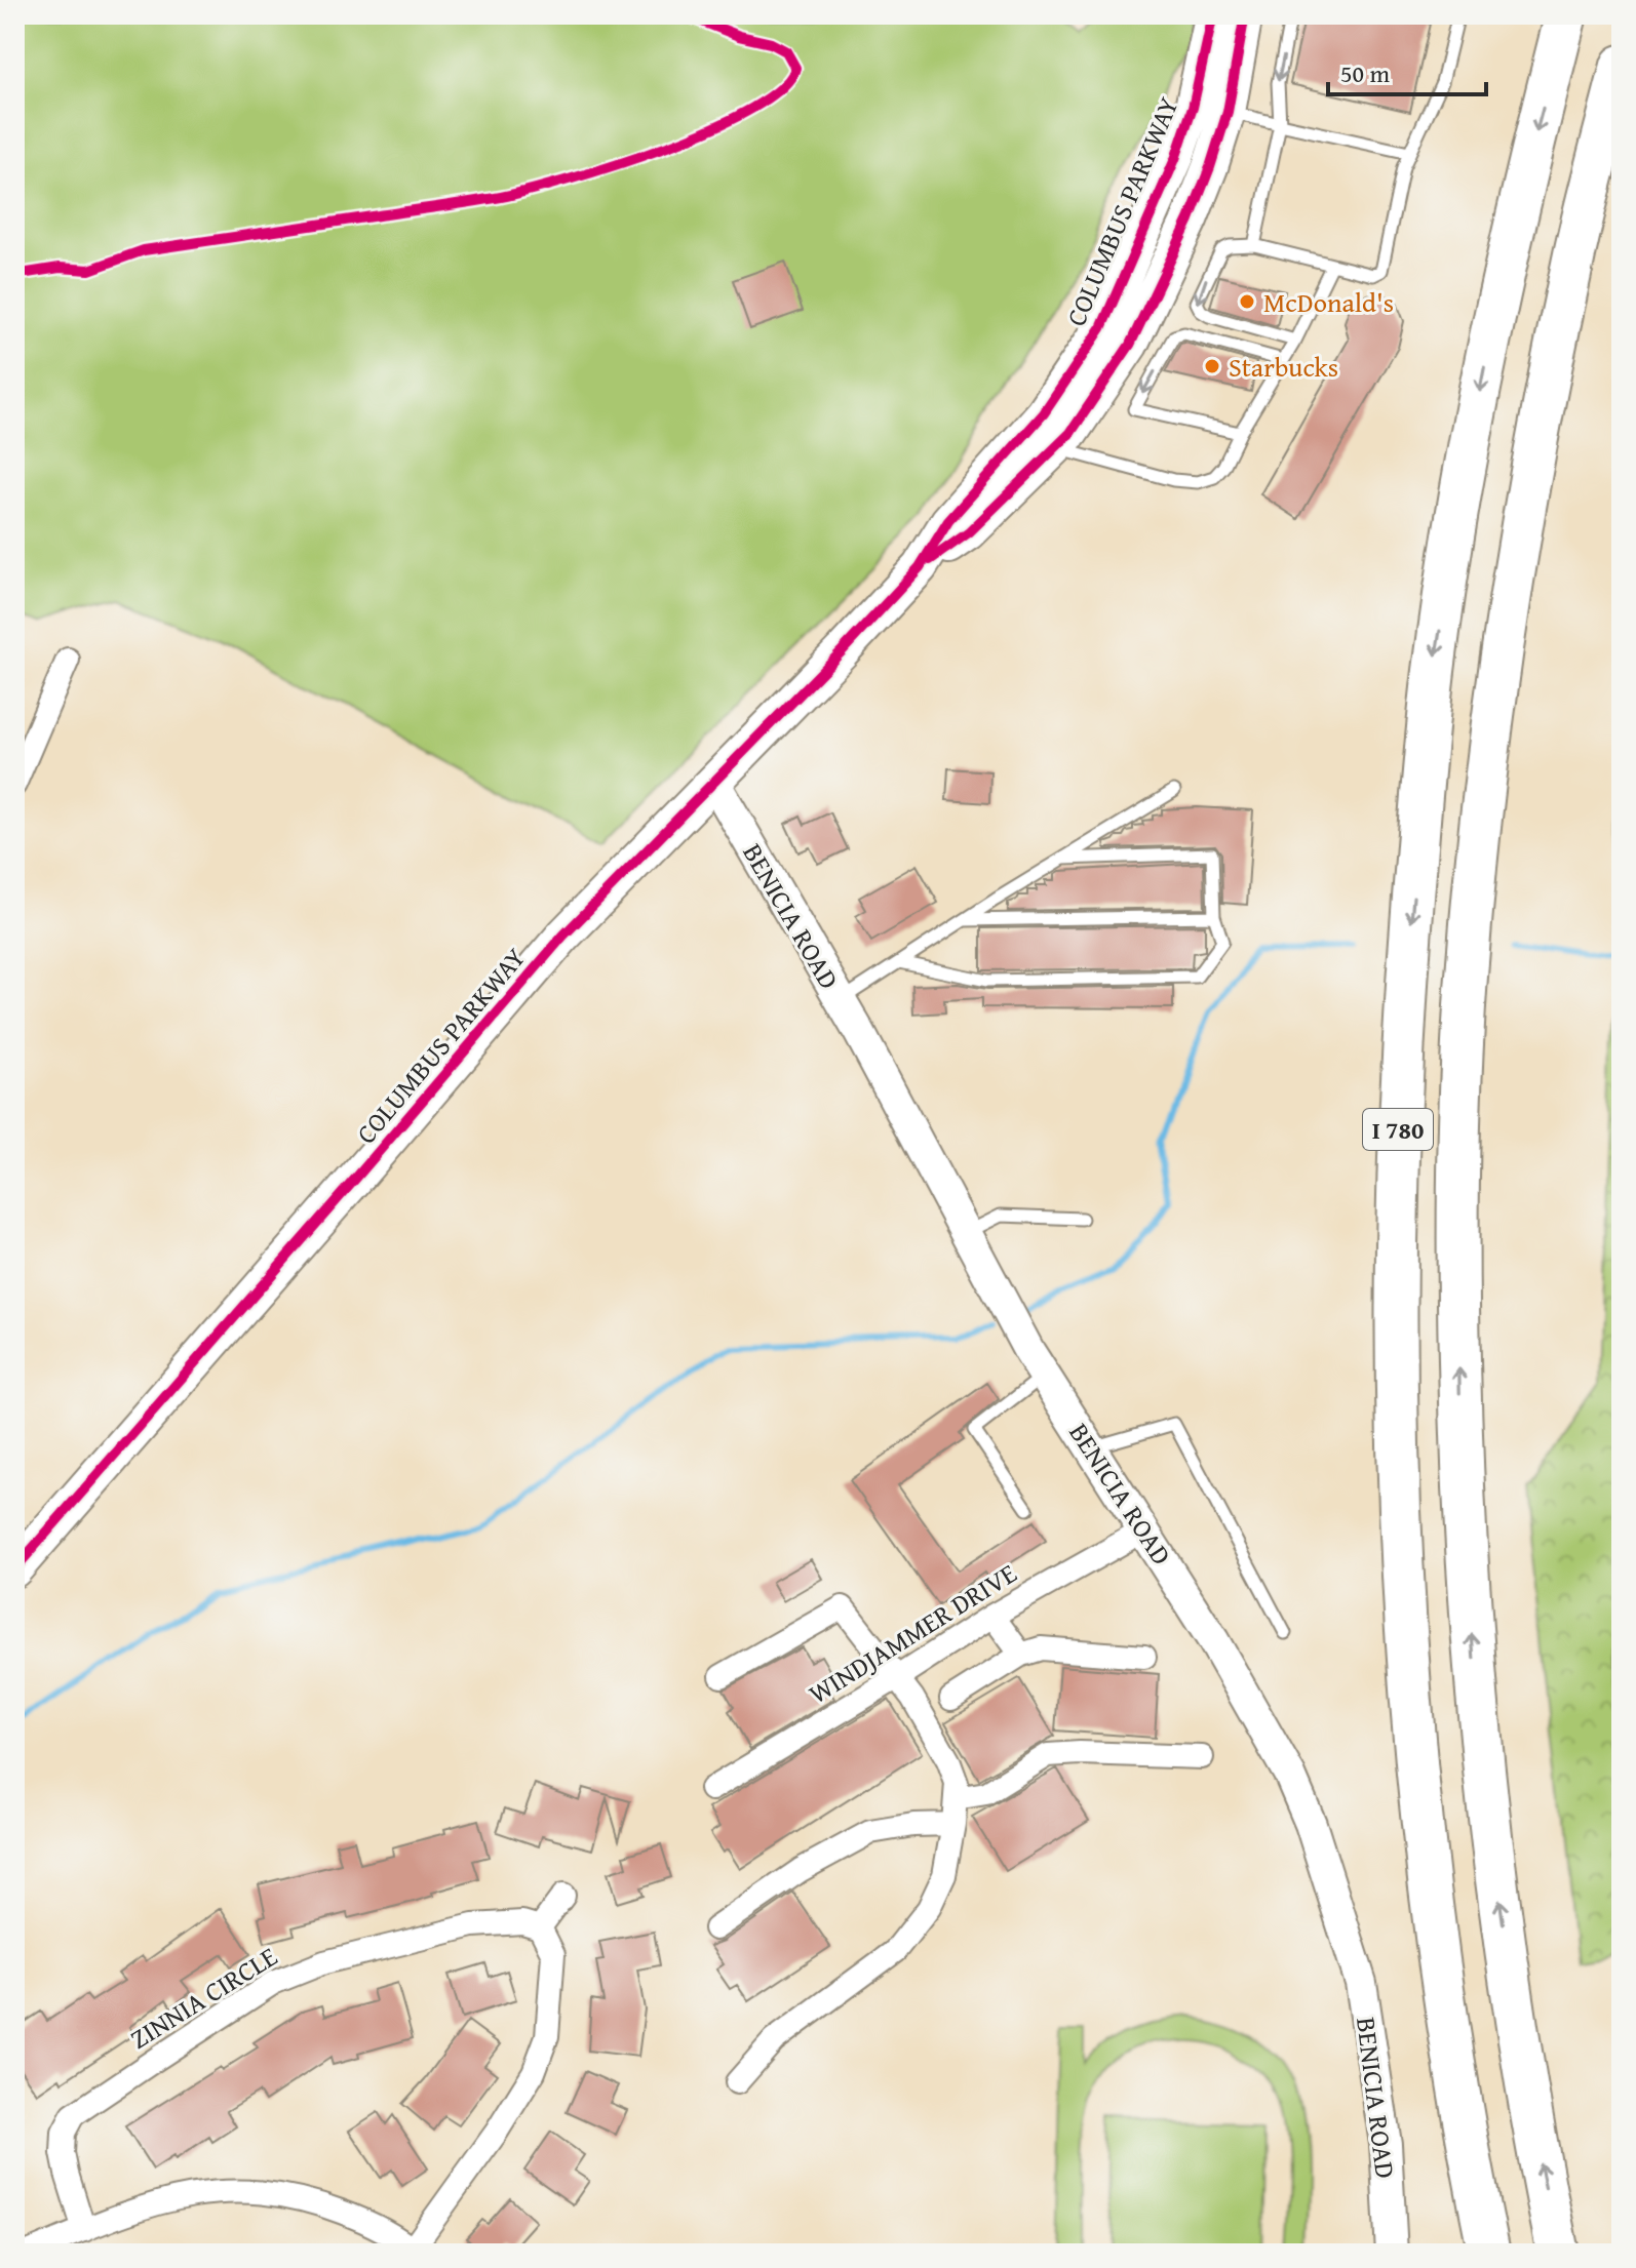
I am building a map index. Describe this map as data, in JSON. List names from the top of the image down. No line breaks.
{"streets":{"highway":["I 780"],"main road":["COLUMBUS PARKWAY","BENICIA ROAD"],"street":["WINDJAMMER DRIVE","ZINNIA CIRCLE"]},"crossings":[["COLUMBUS PARKWAY","BENICIA ROAD"],["BENICIA ROAD","WINDJAMMER DRIVE"]],"places":["McDonald's","Starbucks"],"scale_bar":"50 m"}
